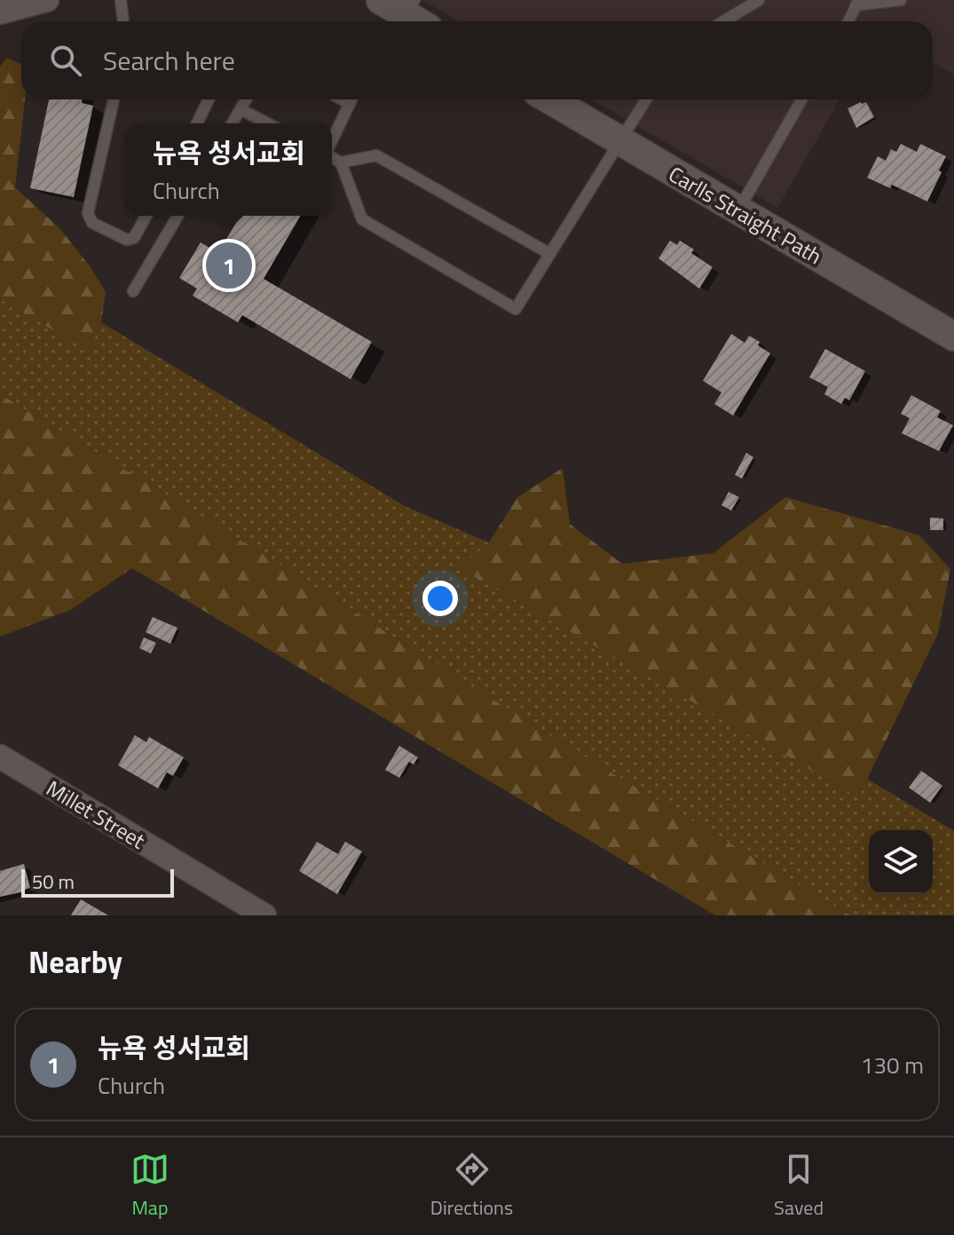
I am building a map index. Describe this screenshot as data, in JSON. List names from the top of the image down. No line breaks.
{"streets":{"street":["Carlls Straight Path","Millet Street"]},"scale_bar":"50 m","page":{"search":"Search here","popup":["뉴욕 성서교회","Church"],"pins":"1","scale":"50 m","heading":"Nearby","list":[{"mark":"1","name":"뉴욕 성서교회","note":"Church","value":"130 m"}],"nav":["Map","Directions","Saved"]}}
